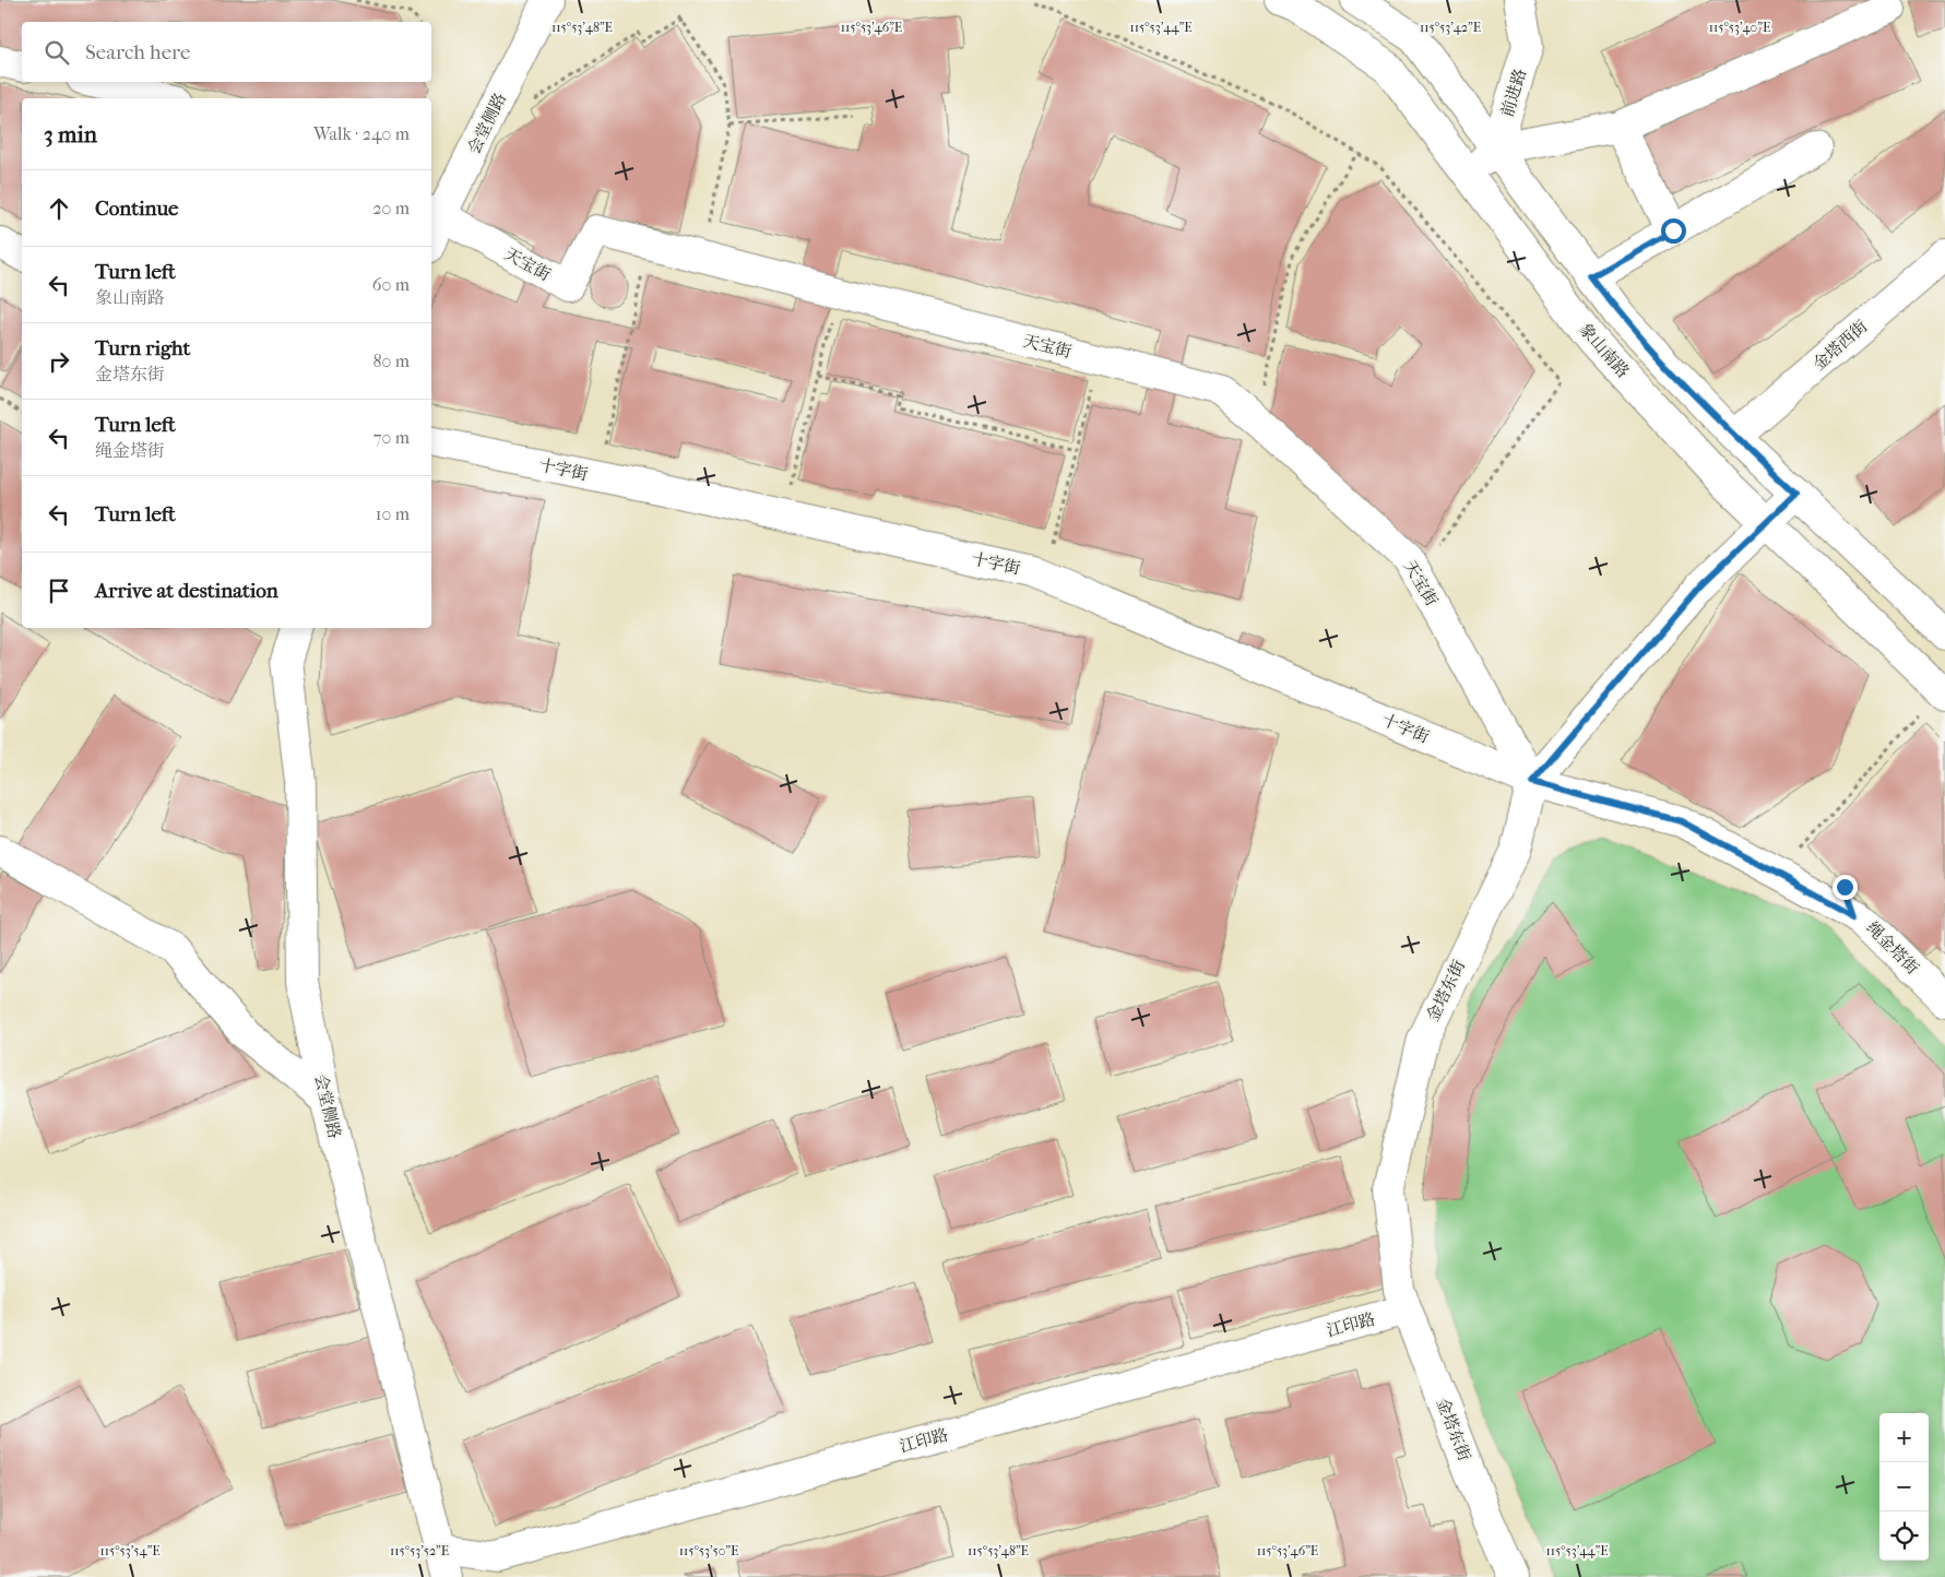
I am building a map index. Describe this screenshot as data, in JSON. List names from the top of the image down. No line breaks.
{"streets":{"street":["前进路","会堂侧路","天宝街","金塔西街","象山南路","十字街","绳金塔街","金塔东街","江印路"]},"crossings":[["前进路","象山南路"],["会堂侧路","天宝街"],["会堂侧路","江印路"],["天宝街","十字街"],["天宝街","绳金塔街"],["天宝街","金塔东街"],["象山南路","金塔东街"],["十字街","绳金塔街"],["十字街","金塔东街"],["绳金塔街","金塔东街"],["金塔东街","江印路"]],"page":{"search":"Search here","heading":["3 min","Walk · 240 m"],"list":[["Continue","20 m"],["Turn left","象山南路","60 m"],["Turn right","金塔东街","80 m"],["Turn left","绳金塔街","70 m"],["Turn left","10 m"],"Arrive at destination"],"map_buttons":["+","−"]},"coordinates":["115°53'48\"E","115°53'46\"E","115°53'44\"E","115°53'42\"E","115°53'40\"E","115°53'54\"E","115°53'52\"E","115°53'50\"E"]}
